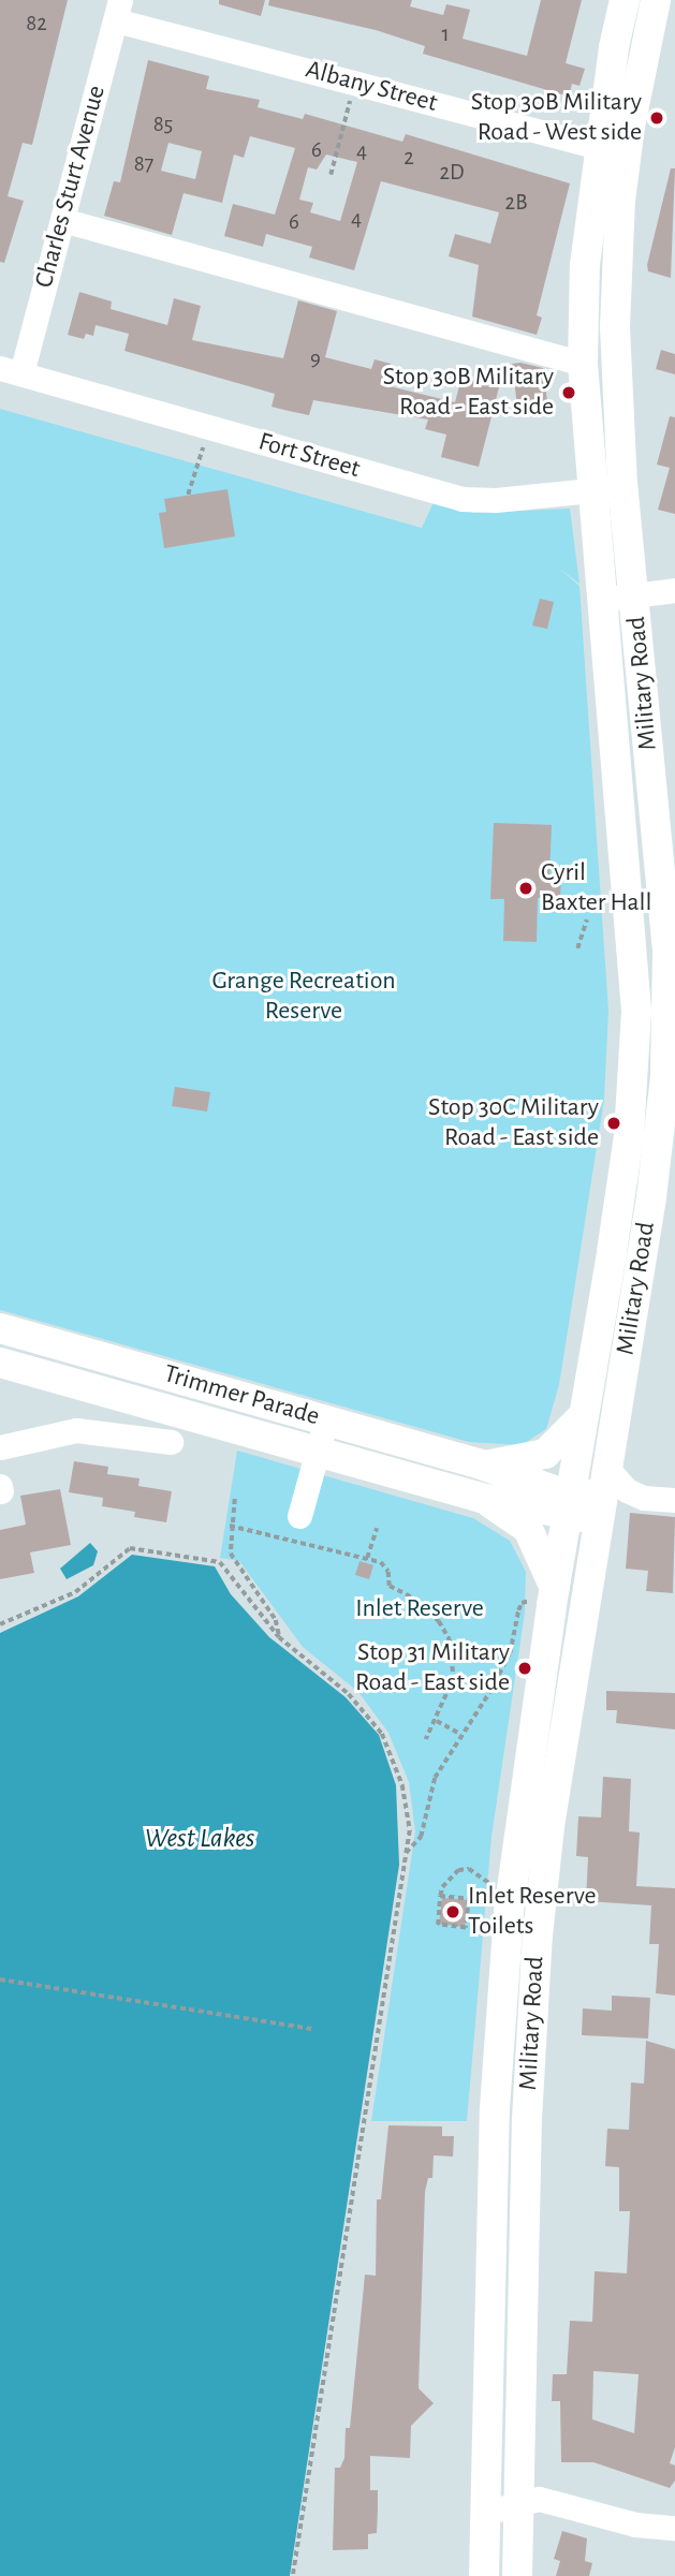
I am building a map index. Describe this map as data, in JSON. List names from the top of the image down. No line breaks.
{"streets":{"main road":["Military Road","Trimmer Parade"],"street":["Albany Street","Charles Sturt Avenue","Fort Street"]},"crossings":[["Albany Street","Charles Sturt Avenue"],["Albany Street","Military Road"],["Charles Sturt Avenue","Fort Street"],["Fort Street","Military Road"],["Military Road","Trimmer Parade"]],"water":["West Lakes"],"parks":["Grange Recreation Reserve","Inlet Reserve"],"places":["Stop 30B Military Road - West side","Stop 30B Military Road - East side","Cyril Baxter Hall","Stop 30C Military Road - East side","Stop 31 Military Road - East side","Inlet Reserve Toilets"],"house_numbers":["82","1","85","6","4","2","87","2D","2B","4","6","9"]}
